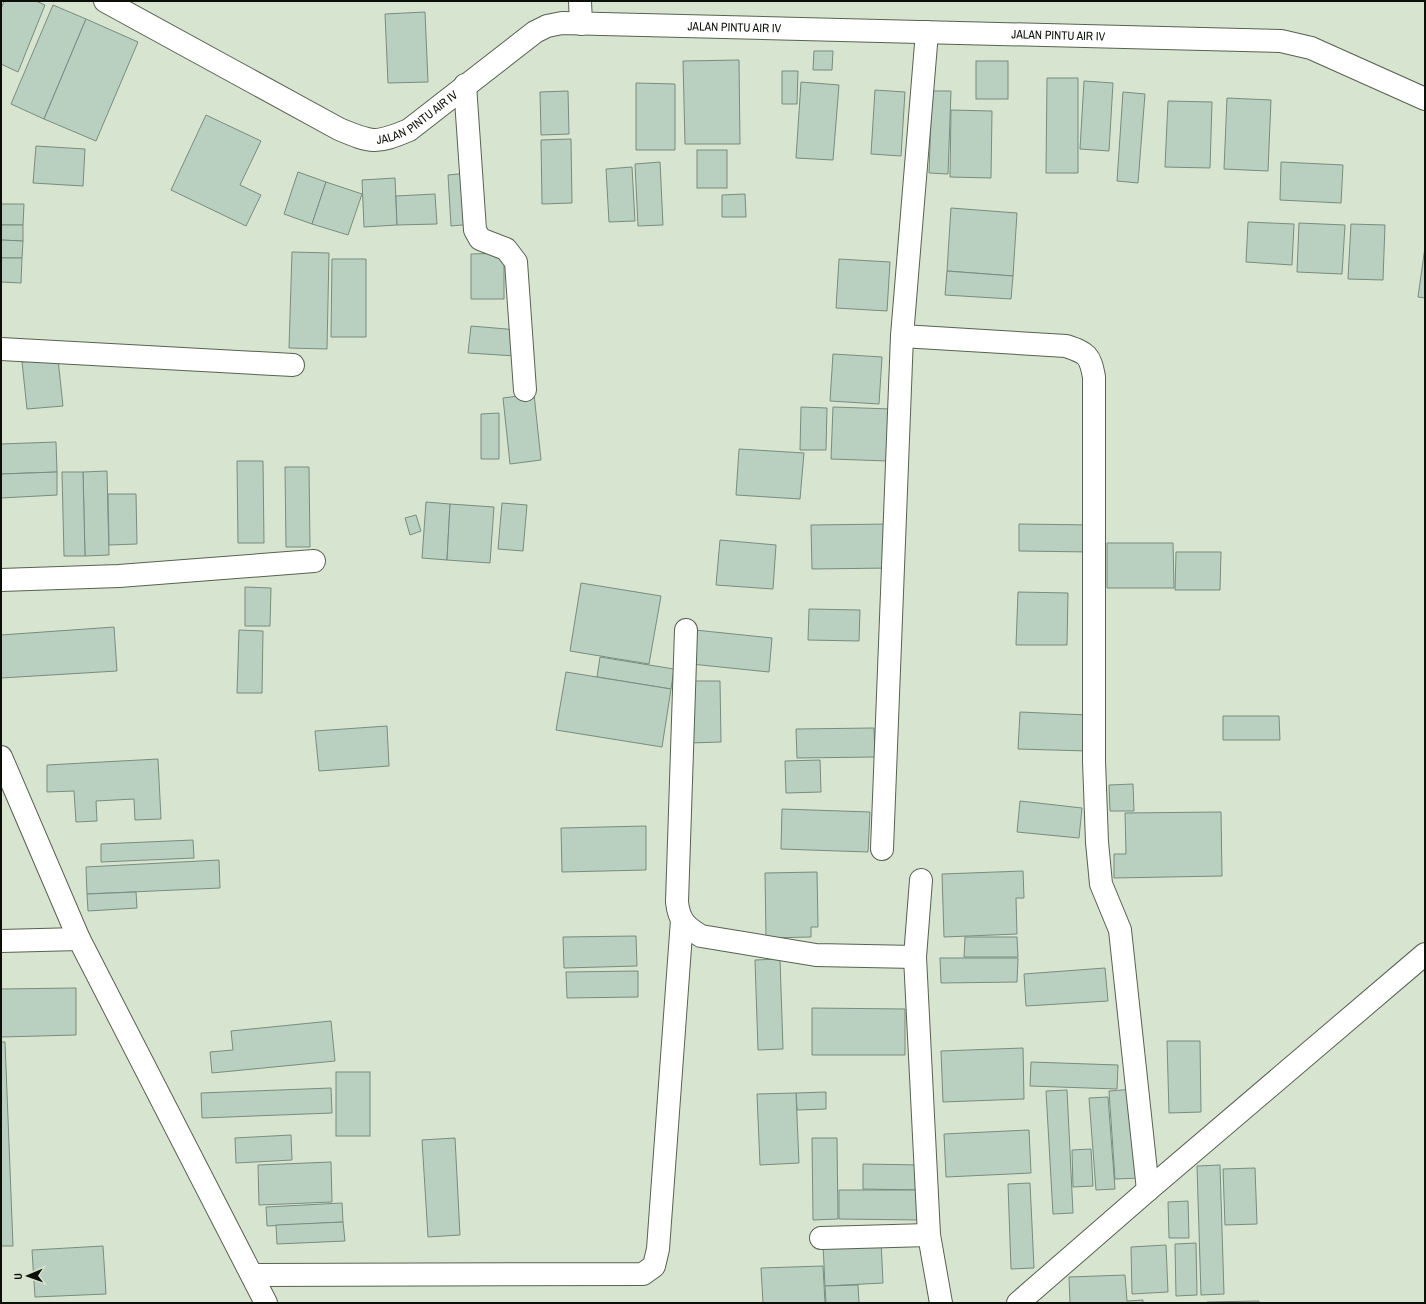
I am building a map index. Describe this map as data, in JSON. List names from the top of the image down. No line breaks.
{"streets":{"street":["JALAN PINTU AIR IV"]},"north":"left"}
